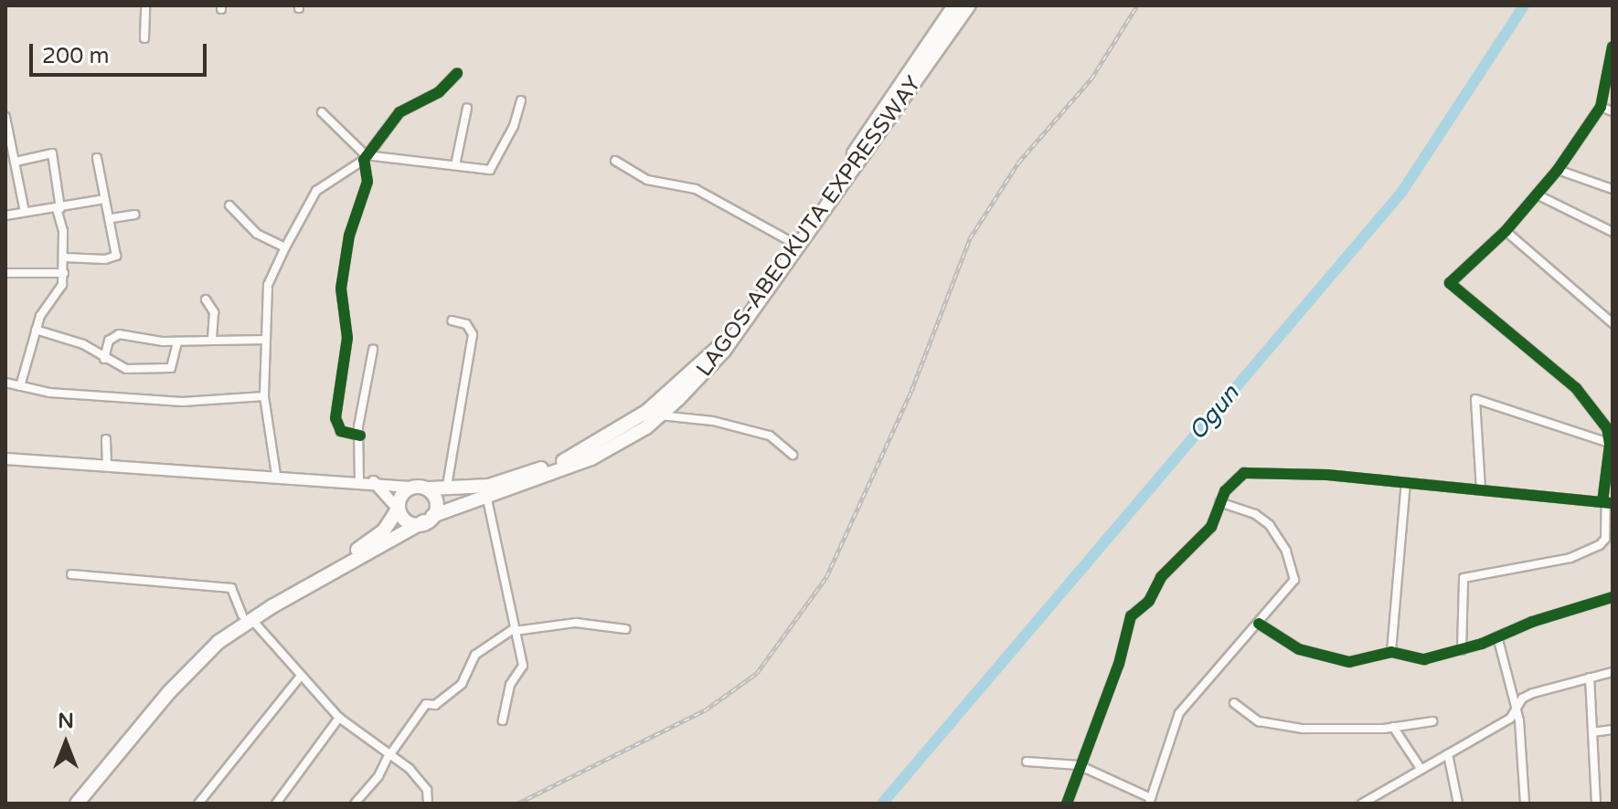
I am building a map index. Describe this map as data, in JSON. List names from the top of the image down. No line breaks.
{"streets":{"highway":["LAGOS-ABEOKUTA EXPRESSWAY"]},"water":["Ogun"],"scale_bar":"200 m","north":"top"}
